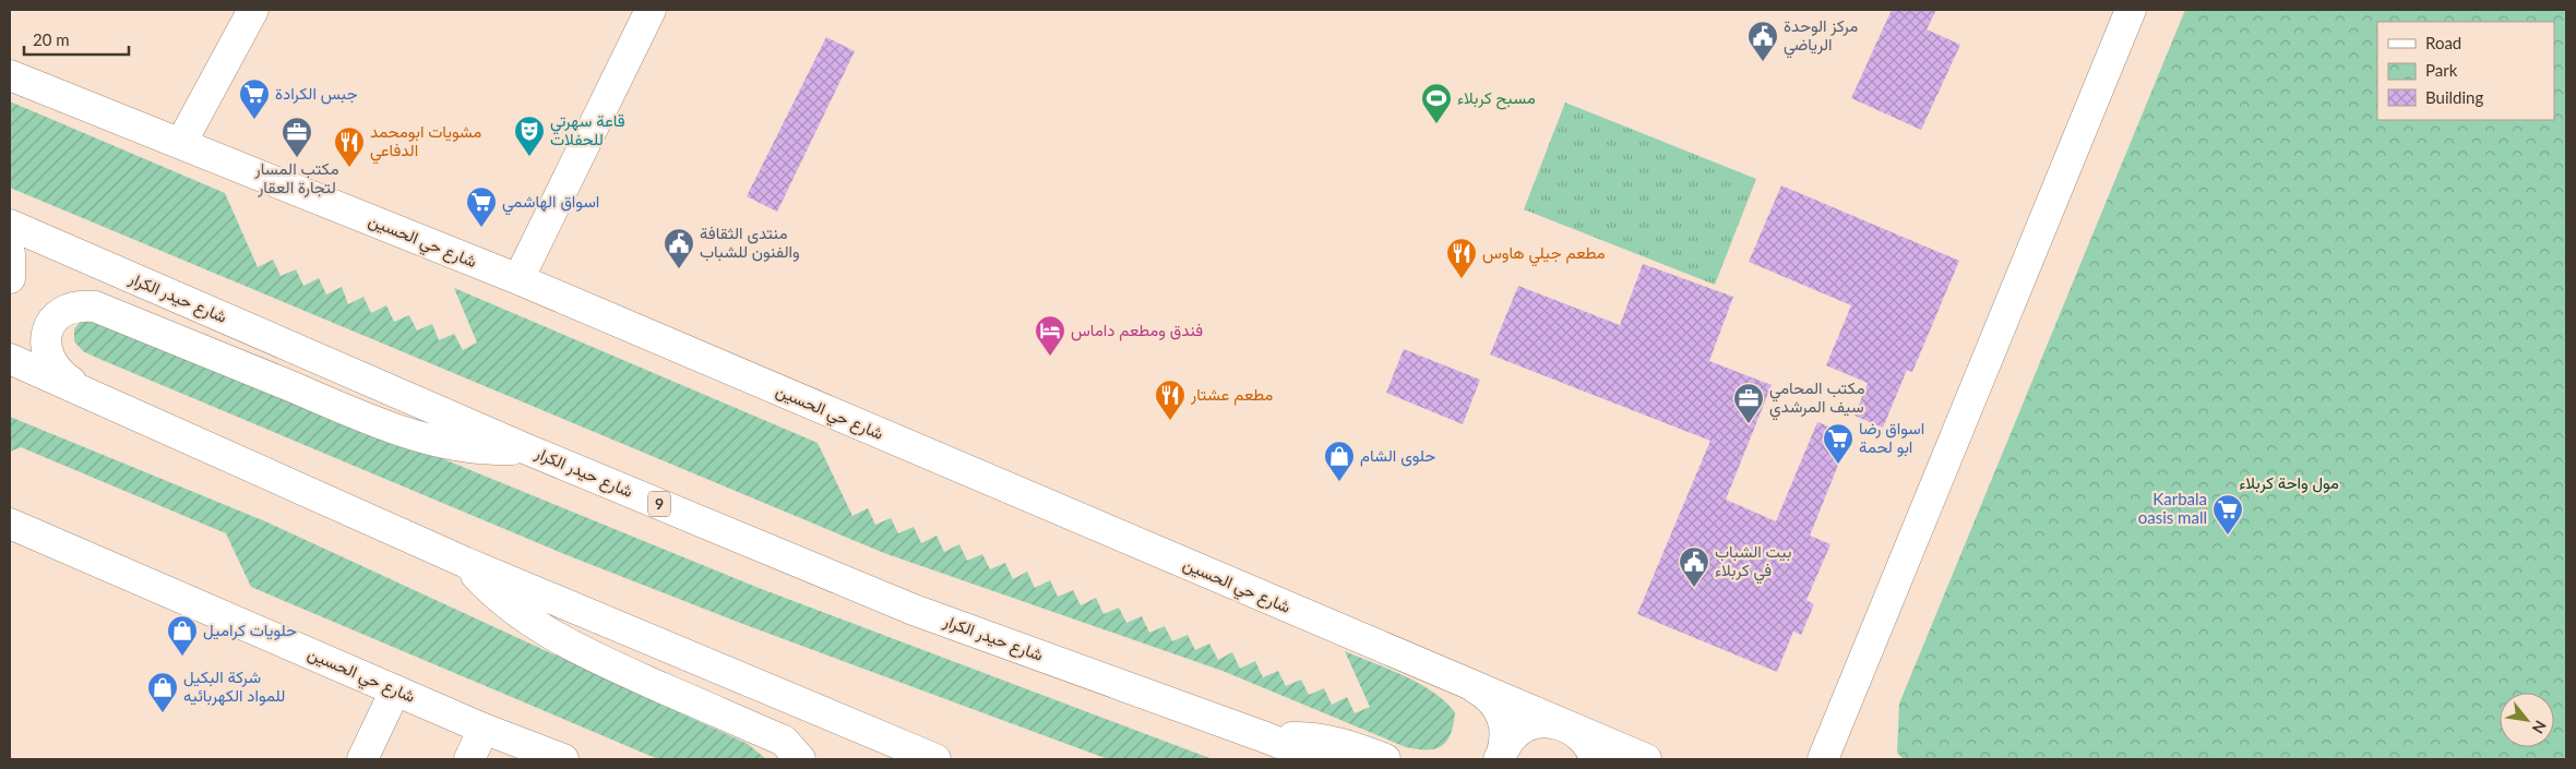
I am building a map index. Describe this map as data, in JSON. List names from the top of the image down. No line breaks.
{"streets":{"main road":["شارع حي الحسين","شارع حيدر الكرار","9"]},"parks":["مول واحة كربلاء"],"places":{"public building":["مركز الوحدة الرياضي","منتدى الثقافة والفنون للشباب","بيت الشباب في كربلاء"],"supermarket":["جبس الكرادة","اسواق الهاشمي","اسواق رضا ابو لحمة","Karbala oasis mall"],"sports":["مسبح كربلاء"],"theatre":["قاعة سهرتي للحفلات"],"office":["مكتب المسار لتجارة العقار","مكتب المحامي سيف المرشدي"],"restaurant":["مشويات ابومحمد الدفاعي","مطعم جيلي هاوس","مطعم عشتار"],"hotel":["فندق ومطعم داماس"],"shop":["حلوى الشام","حلويات كراميل","شركة البكيل للمواد الكهربائيه"]},"legend":["Road","Park","Building"],"scale_bar":"20 m","north":"bottom right"}
